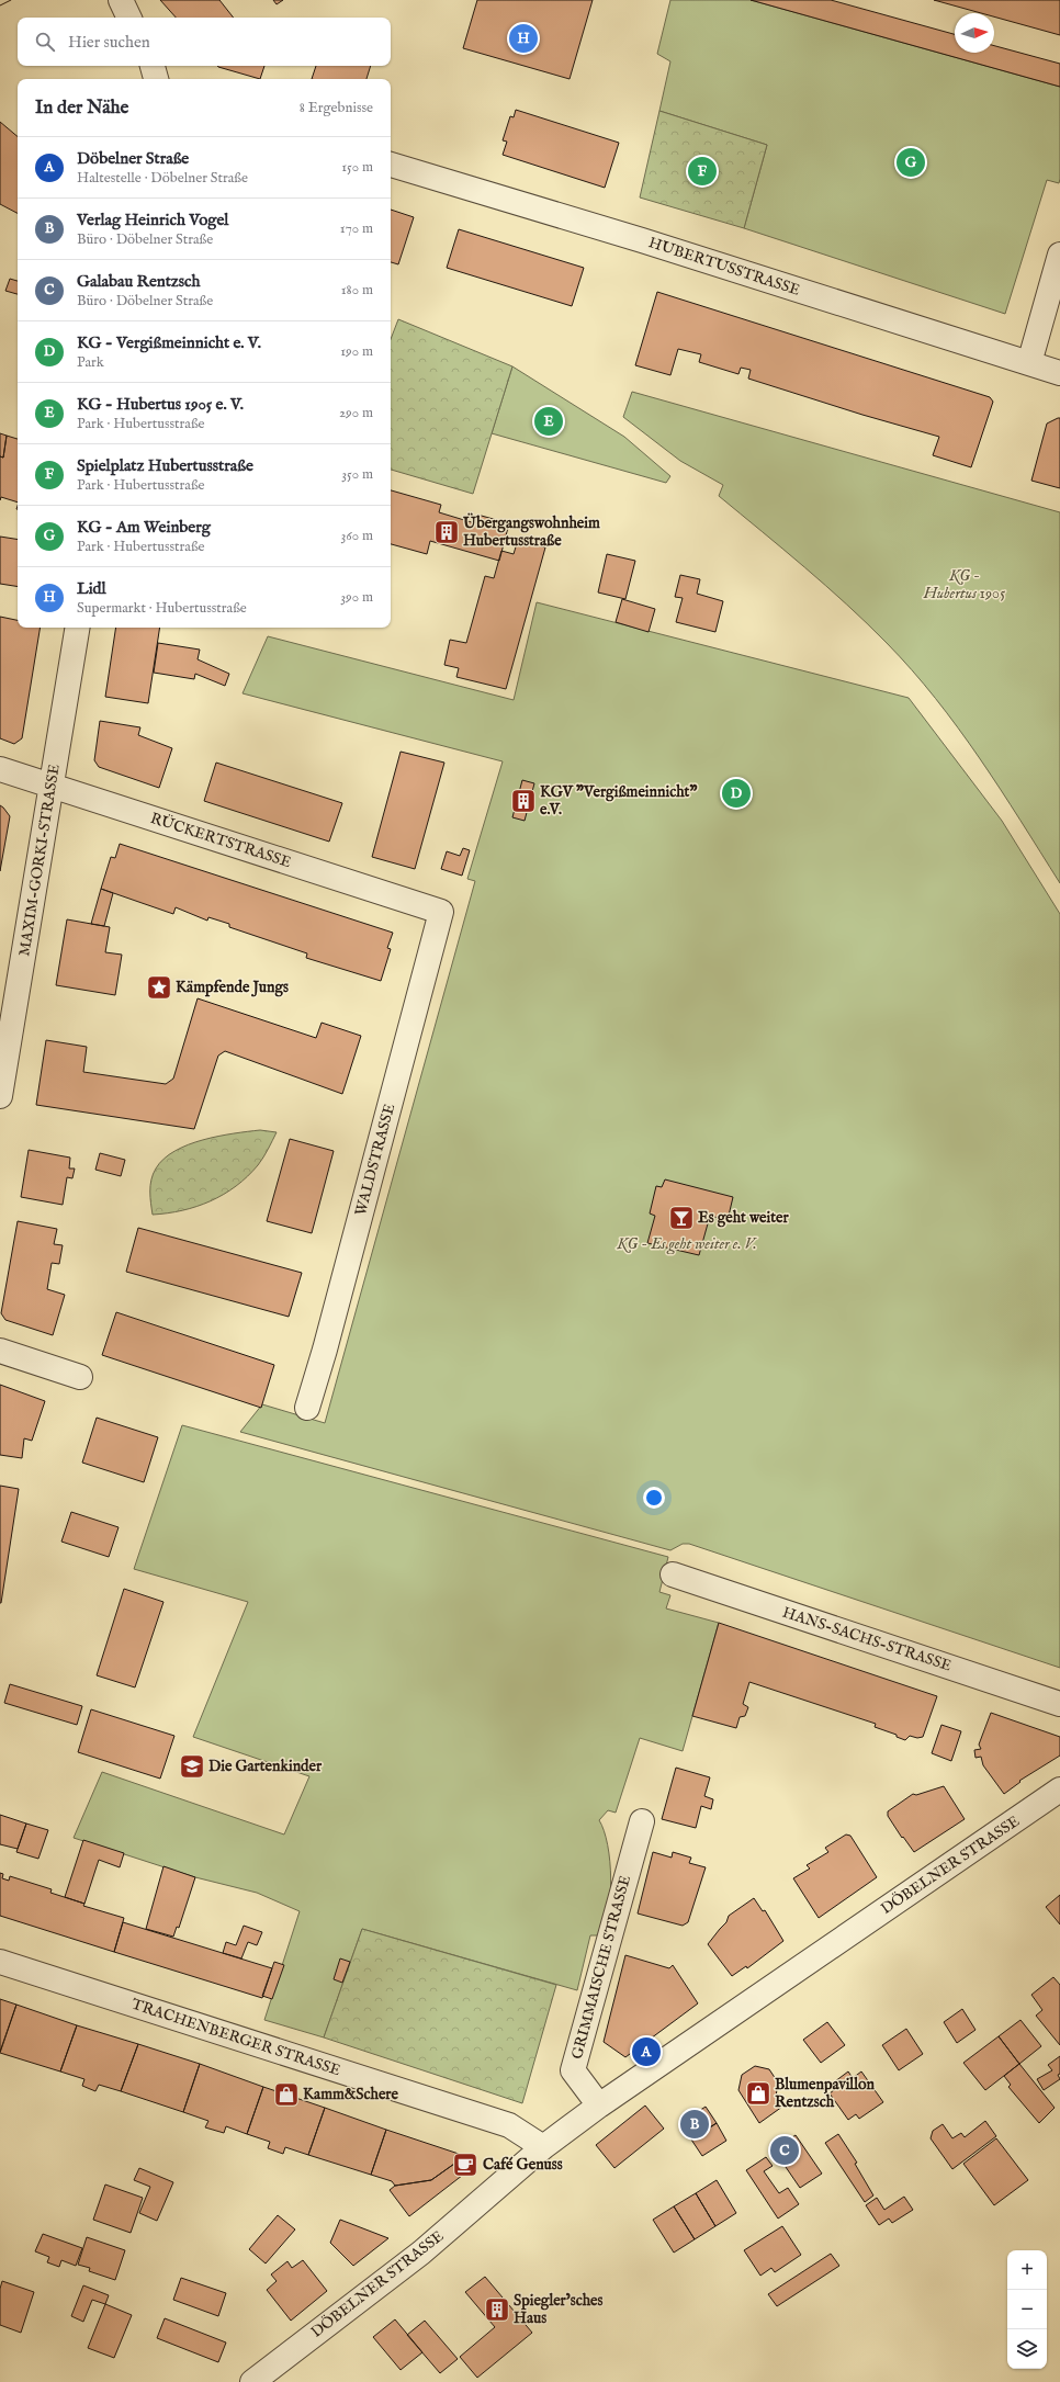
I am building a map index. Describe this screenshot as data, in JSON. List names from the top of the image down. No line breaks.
{"streets":{"street":["HUBERTUSSTRASSE","RÜCKERTSTRASSE","MAXIM-GORKI-STRASSE","WALDSTRASSE","HANS-SACHS-STRASSE","DÖBELNER STRASSE","GRIMMAISCHE STRASSE","TRACHENBERGER STRASSE"]},"crossings":[["RÜCKERTSTRASSE","MAXIM-GORKI-STRASSE"],["RÜCKERTSTRASSE","WALDSTRASSE"],["DÖBELNER STRASSE","GRIMMAISCHE STRASSE"],["DÖBELNER STRASSE","TRACHENBERGER STRASSE"]],"parks":["KG - Hubertus 1905","KG - Es geht weiter e. V."],"places":{"building":["Übergangswohnheim Hubertusstraße","KGV \"Vergißmeinnicht\" e.V.","Spiegler’sches Haus"],"place":["Kämpfende Jungs"],"bar":["Es geht weiter"],"school or university":["Die Gartenkinder"],"shop":["Blumenpavillon Rentzsch","Kamm&Schere"],"cafe":["Café Genuss"]},"north":"right","page":{"search":"Hier suchen","pins":["H","G","F","E","D","A","B","C"],"heading":["In der Nähe","8 Ergebnisse"],"list":[{"mark":"A","name":"Döbelner Straße","note":"Haltestelle · Döbelner Straße","value":"150 m"},{"mark":"B","name":"Verlag Heinrich Vogel","note":"Büro · Döbelner Straße","value":"170 m"},{"mark":"C","name":"Galabau Rentzsch","note":"Büro · Döbelner Straße","value":"180 m"},{"mark":"D","name":"KG - Vergißmeinnicht e. V.","note":"Park","value":"190 m"},{"mark":"E","name":"KG - Hubertus 1905 e. V.","note":"Park · Hubertusstraße","value":"290 m"},{"mark":"F","name":"Spielplatz Hubertusstraße","note":"Park · Hubertusstraße","value":"350 m"},{"mark":"G","name":"KG - Am Weinberg","note":"Park · Hubertusstraße","value":"360 m"},{"mark":"H","name":"Lidl","note":"Supermarkt · Hubertusstraße","value":"390 m"}],"map_buttons":["+","−"]}}
